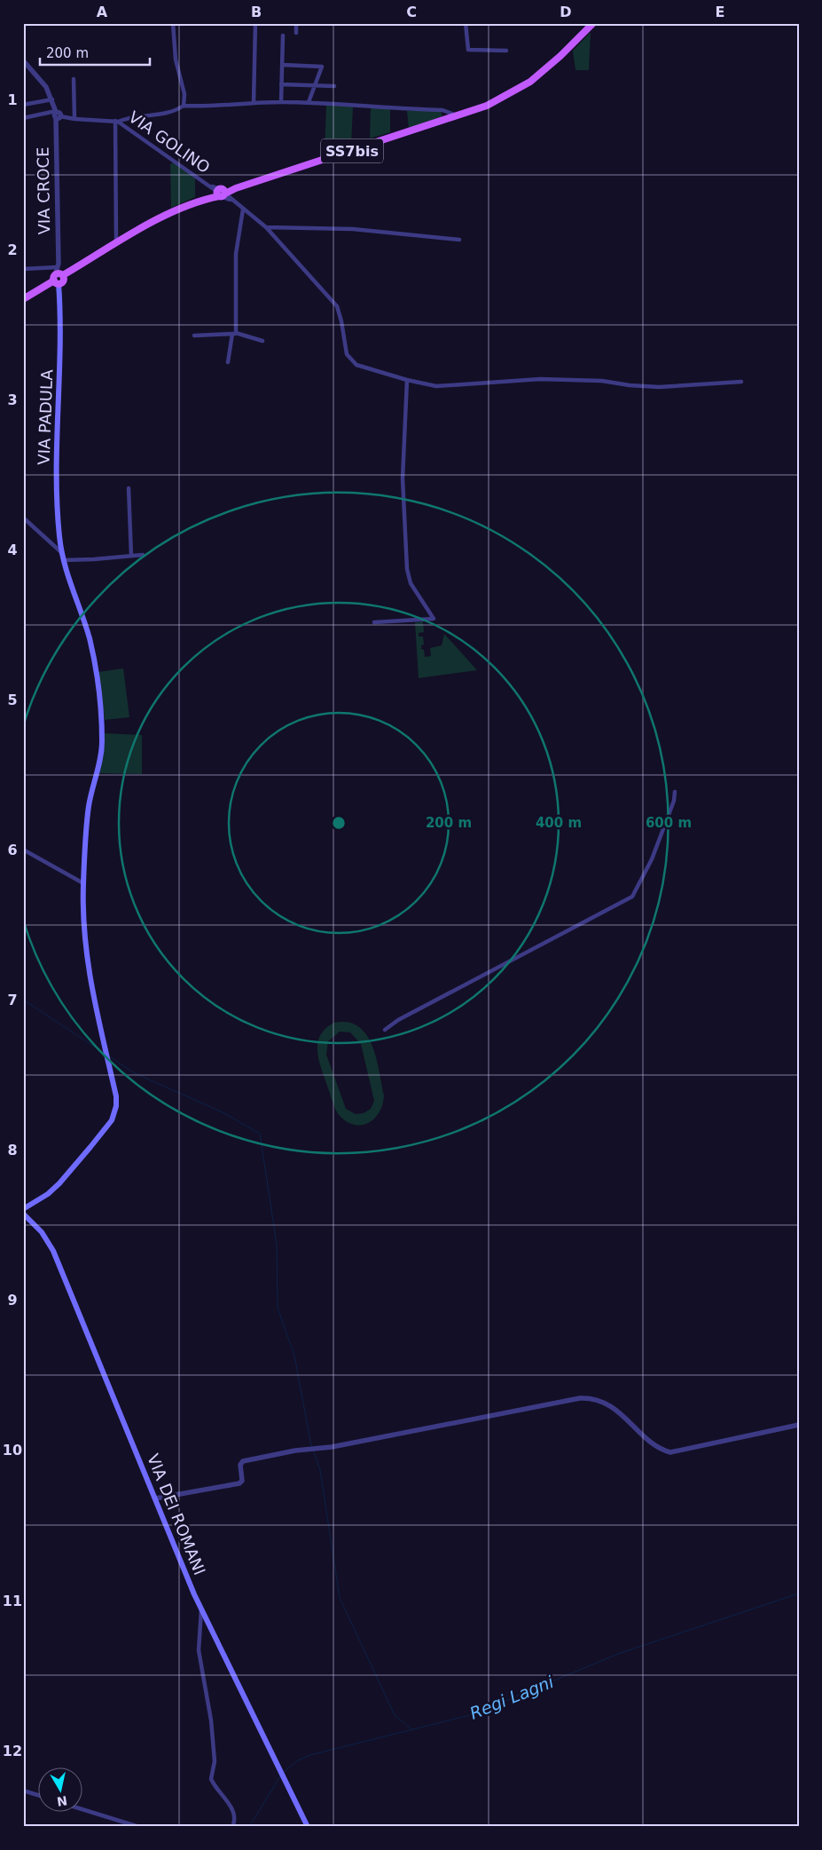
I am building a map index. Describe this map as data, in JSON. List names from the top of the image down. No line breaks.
{"streets":{"main road":["SS7bis","VIA PADULA","VIA DEI ROMANI"],"street":["VIA GOLINO","VIA CROCE"]},"crossings":[["VIA GOLINO","SS7bis"],["VIA GOLINO","VIA CROCE"],["SS7bis","VIA CROCE"],["SS7bis","VIA PADULA"],["VIA CROCE","VIA PADULA"]],"water":["Regi Lagni"],"scale_bar":"200 m","north":"bottom","grid":{"columns":["A","B","C","D","E"],"rows":["1","2","3","4","5","6","7","8","9","10","11","12"]},"rings":["200 m","400 m","600 m"]}
